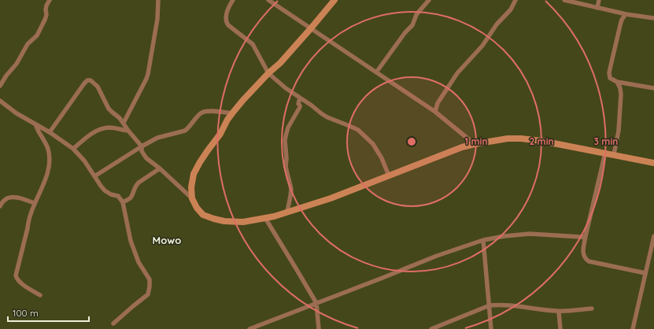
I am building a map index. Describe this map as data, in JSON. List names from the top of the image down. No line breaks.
{"districts":["Mowo"],"scale_bar":"100 m","rings":["1 min","2 min","3 min"]}
